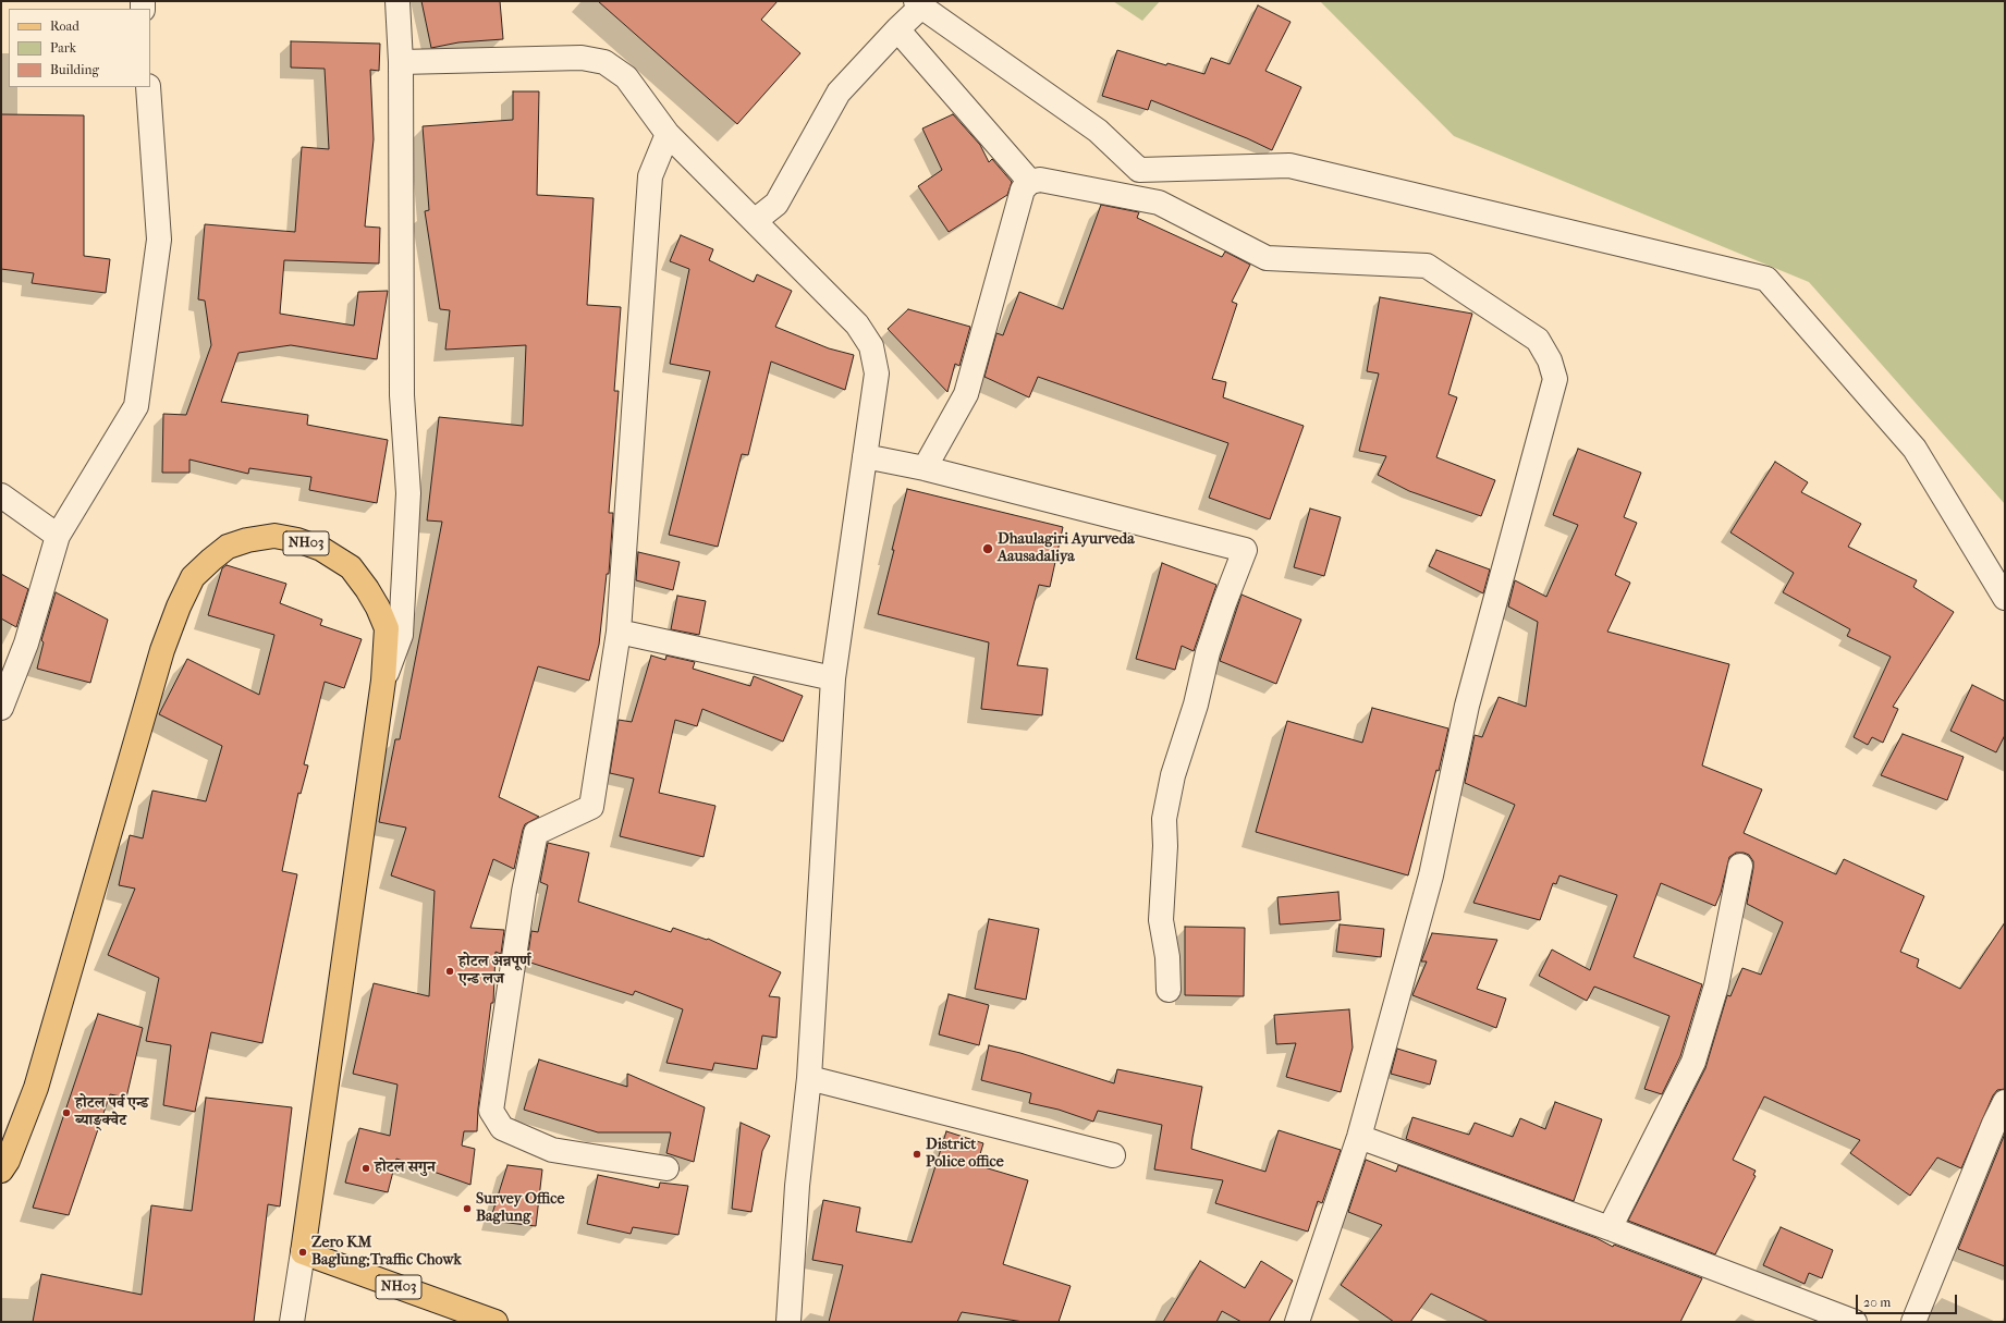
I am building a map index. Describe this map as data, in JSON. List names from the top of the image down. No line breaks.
{"streets":{"main road":["NH03"]},"places":["Dhaulagiri Ayurveda Aausadaliya","होटल अन्नपूर्ण एन्ड लज","होटल पर्व एन्ड ब्याङ्क्वेट","District Police office","होटल सगुन","Survey Office Baglung","Zero KM Baglung;Traffic Chowk"],"legend":["Road","Park","Building"],"scale_bar":"20 m"}
